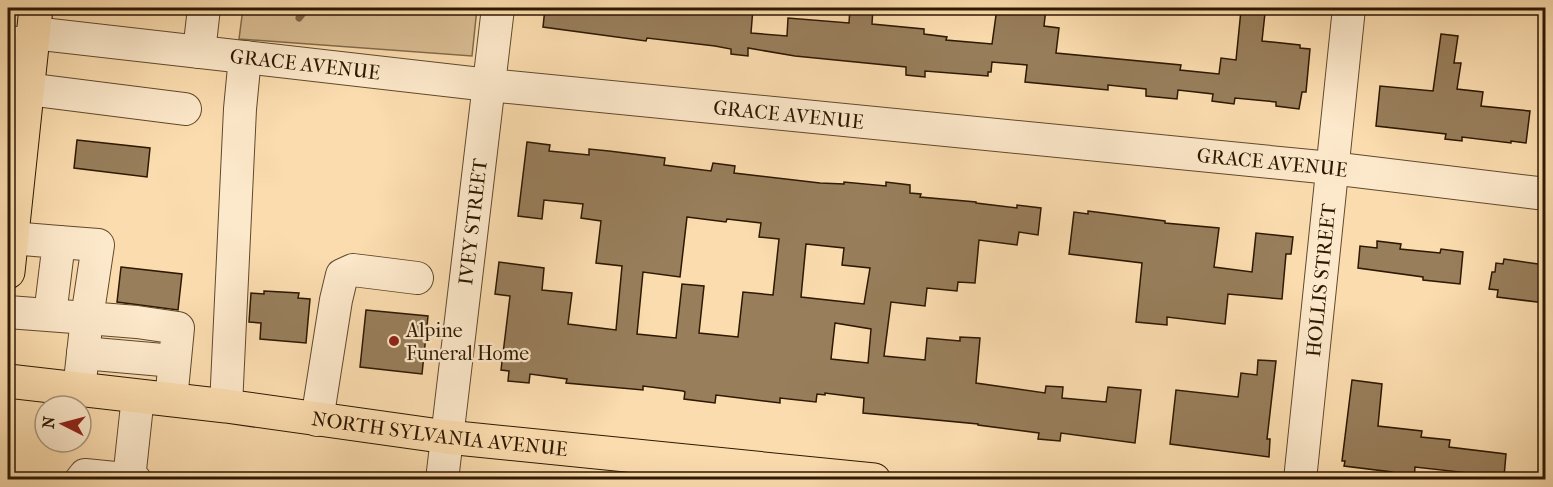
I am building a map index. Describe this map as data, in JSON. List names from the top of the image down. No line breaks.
{"streets":{"main road":["NORTH SYLVANIA AVENUE"],"street":["GRACE AVENUE","IVEY STREET","HOLLIS STREET"]},"crossings":[["GRACE AVENUE","IVEY STREET"],["GRACE AVENUE","HOLLIS STREET"],["IVEY STREET","NORTH SYLVANIA AVENUE"]],"places":["Alpine Funeral Home"],"north":"left"}
